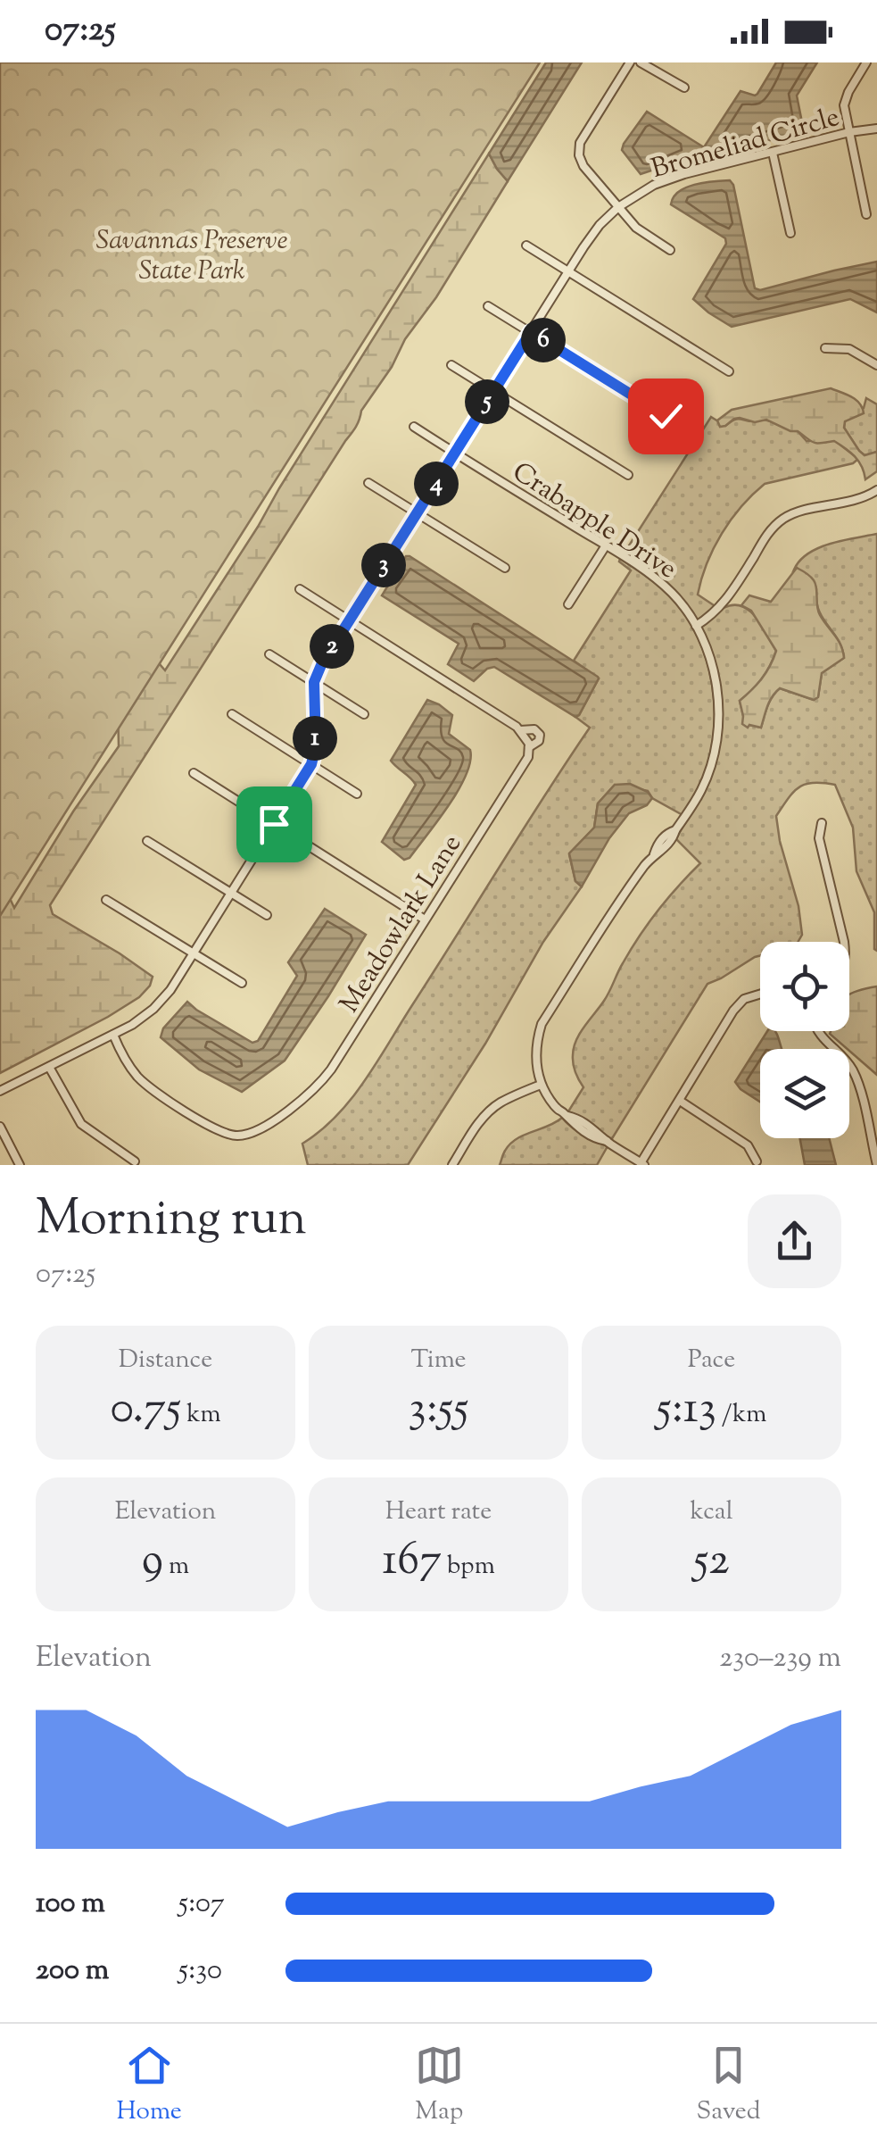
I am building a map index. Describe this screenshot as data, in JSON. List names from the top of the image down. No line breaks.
{"streets":{"street":["Bromeliad Circle","Crabapple Drive","Meadowlark Lane"]},"crossings":[["Bromeliad Circle","Crabapple Drive"],["Bromeliad Circle","Meadowlark Lane"]],"parks":["Savannas Preserve State Park"],"page":{"status":"07:25","pins":["6","5","4","3","2","1"],"heading":["Morning run","07:25"],"stats":[["Distance","0.75 km"],["Time","3:55"],["Pace","5:13 /km"],["Elevation","9 m"],["Heart rate","167 bpm"],["kcal","52"]],"chart":["Elevation","230–239 m"],"list":[{"name":"100 m","note":"5:07"},{"name":"200 m","note":"5:30"}],"tabs":["Home","Map","Saved"]}}
